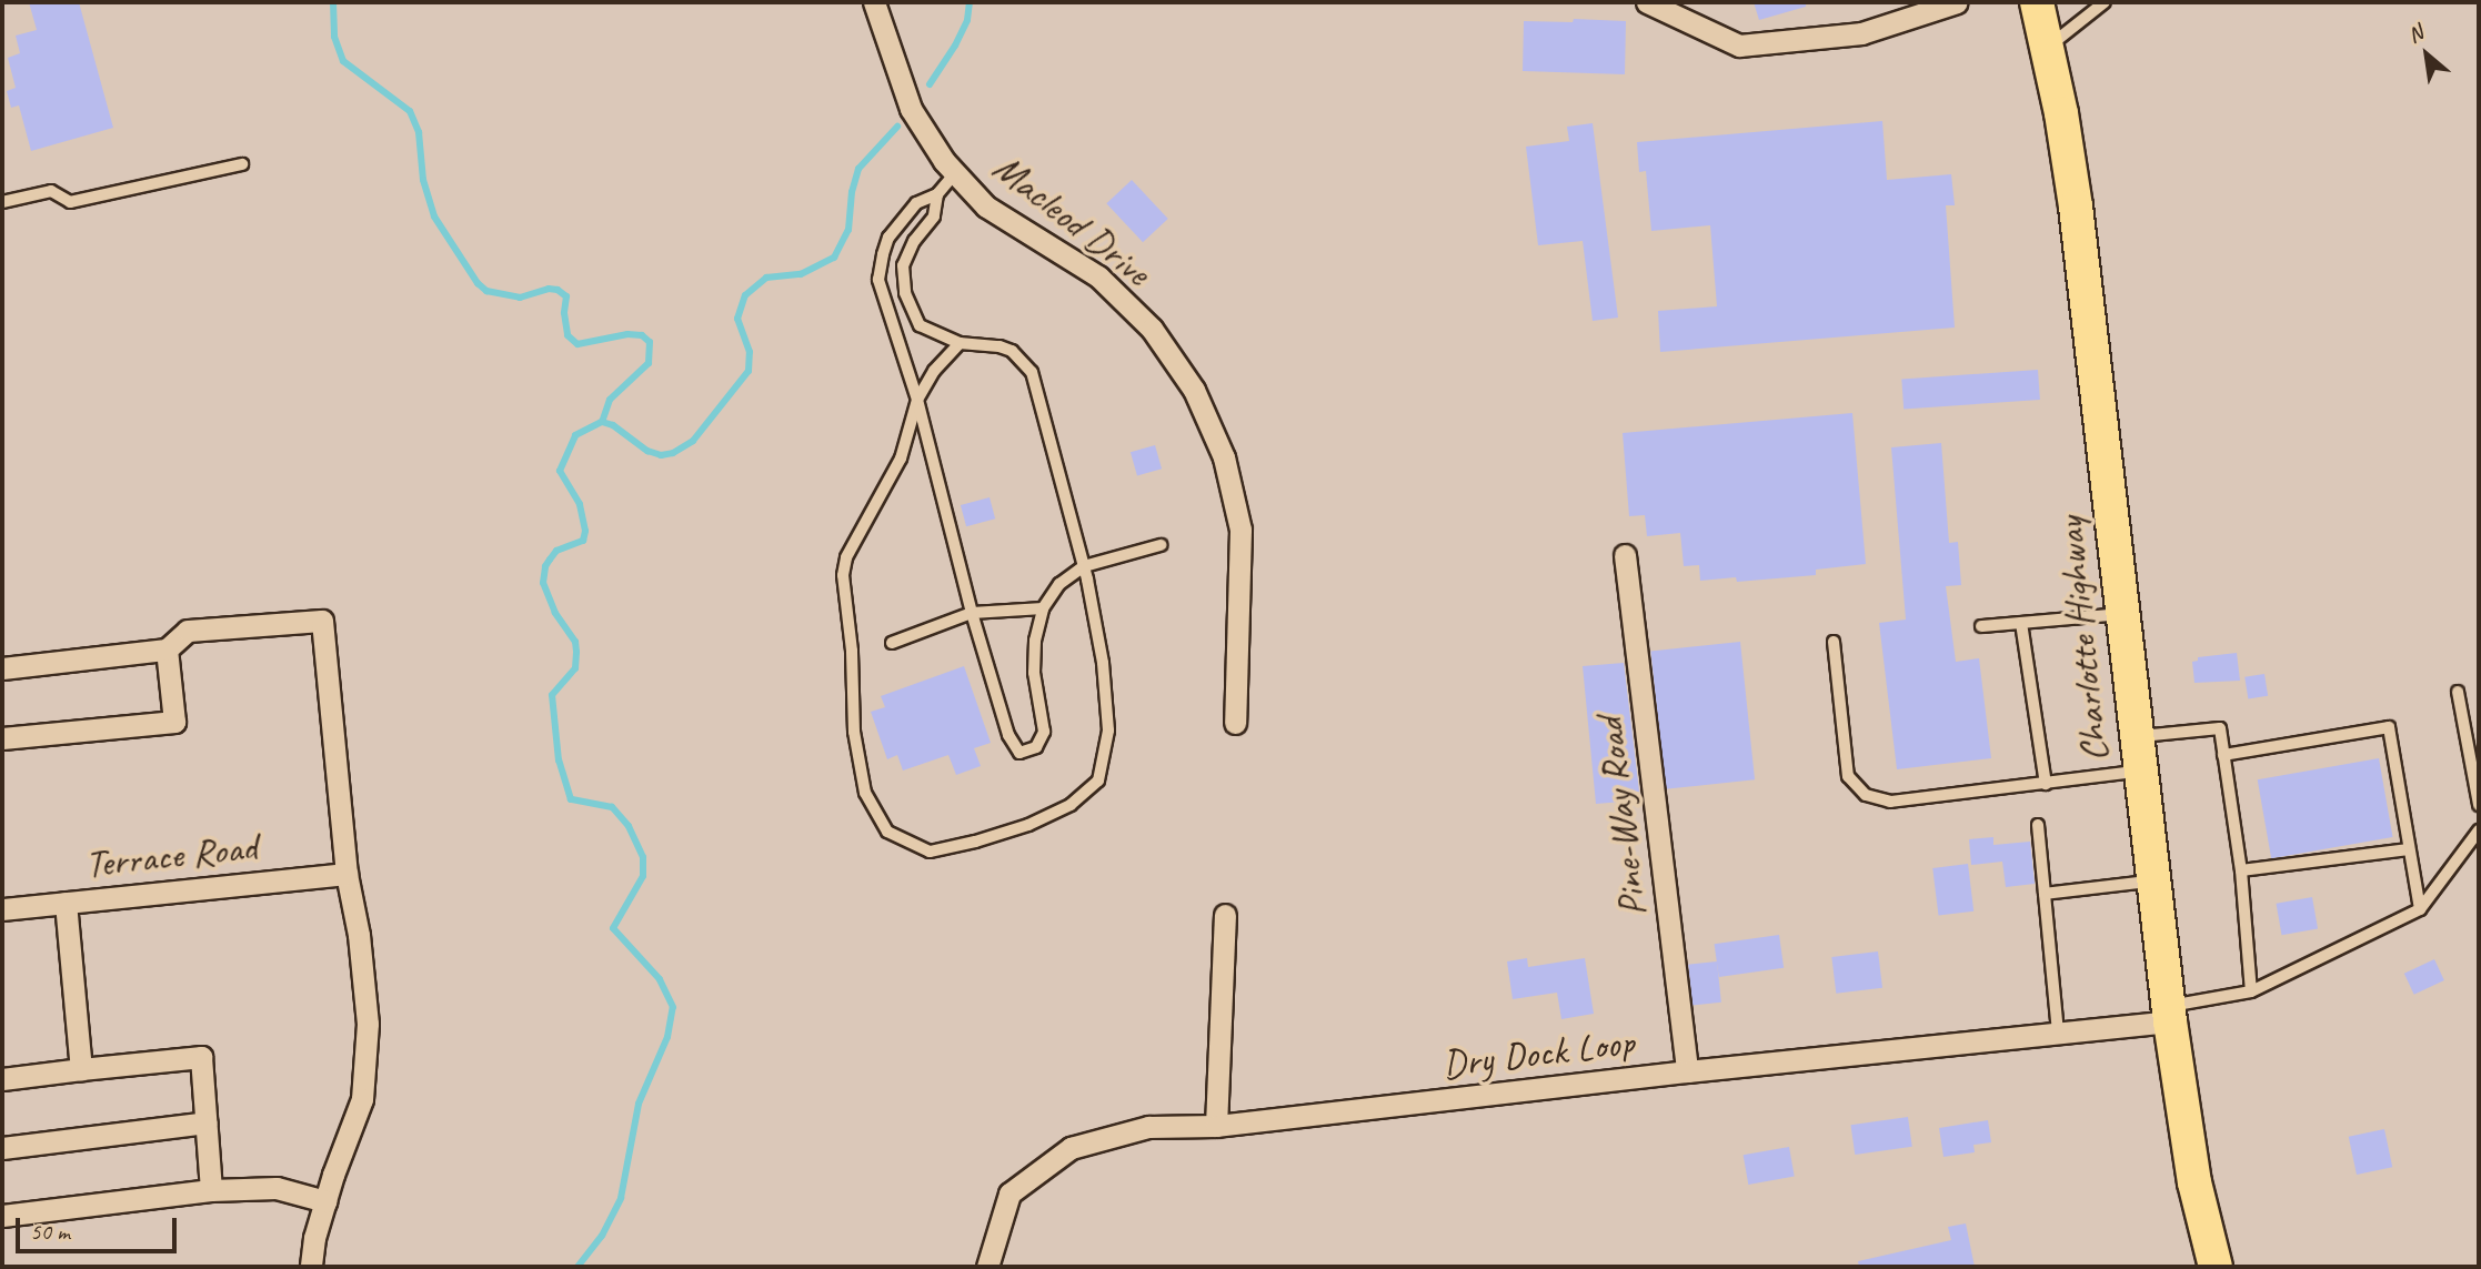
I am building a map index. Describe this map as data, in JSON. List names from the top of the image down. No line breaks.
{"streets":{"main road":["Charlotte Highway"],"street":["Macleod Drive","Pine-Way Road","Terrace Road","Dry Dock Loop"]},"crossings":[["Charlotte Highway","Dry Dock Loop"],["Pine-Way Road","Dry Dock Loop"]],"scale_bar":"50 m","north":"top left"}
